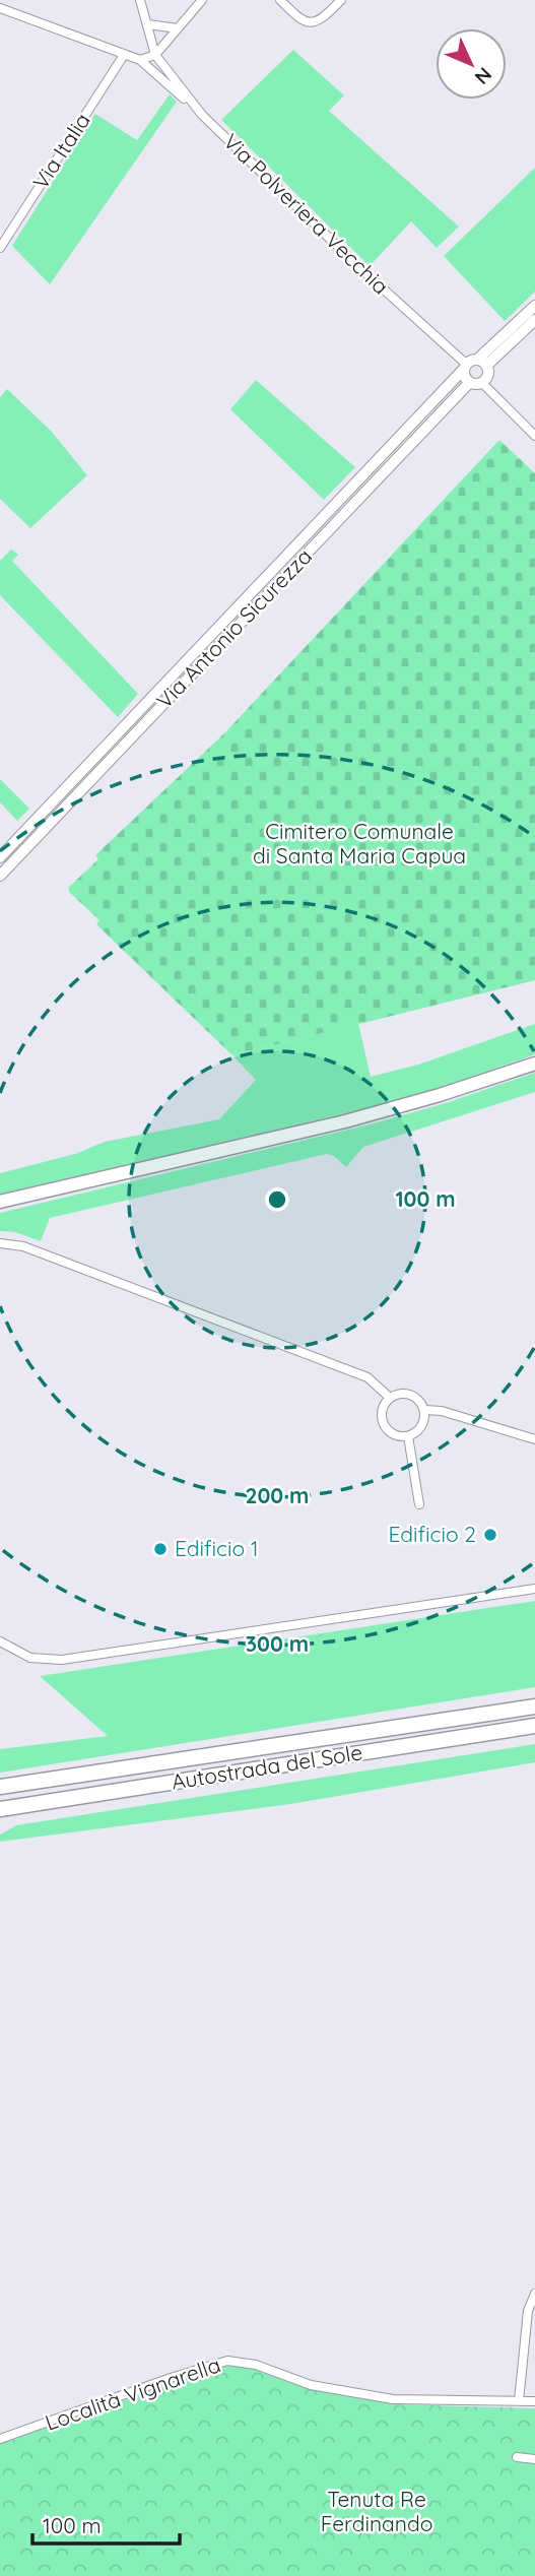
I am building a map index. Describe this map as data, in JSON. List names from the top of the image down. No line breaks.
{"streets":{"highway":["Autostrada del Sole"],"street":["Via Italia","Via Polveriera Vecchia","Via Antonio Sicurezza","Località Vignarella"]},"crossings":[["Via Polveriera Vecchia","Via Antonio Sicurezza"]],"parks":["Cimitero Comunale di Santa Maria Capua","Tenuta Re Ferdinando"],"places":["Edificio 2","Edificio 1"],"scale_bar":"100 m","north":"bottom right","rings":["100 m","200 m","300 m"]}
